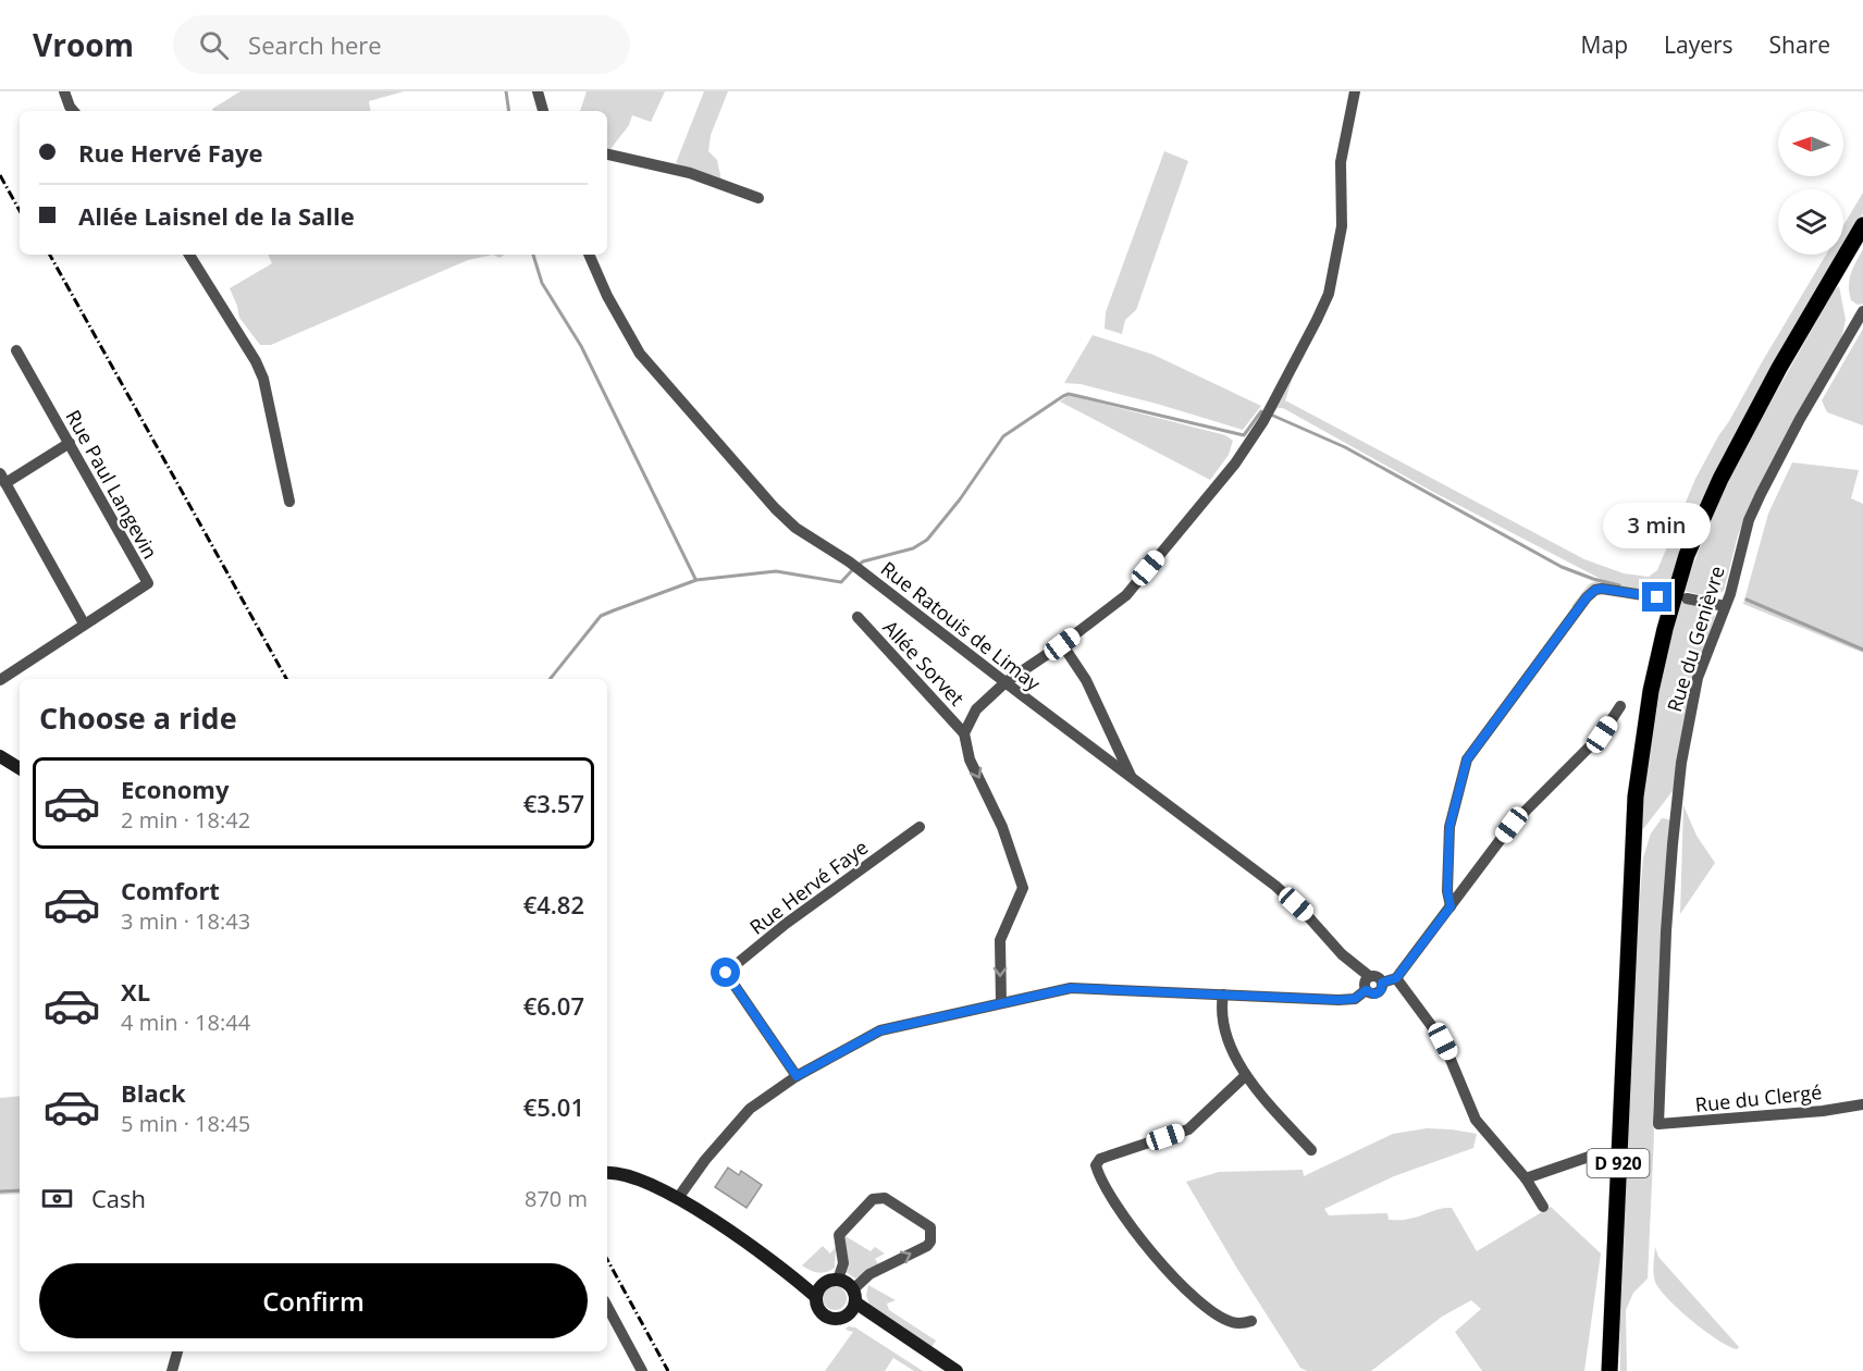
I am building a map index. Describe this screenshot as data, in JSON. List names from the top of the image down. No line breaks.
{"streets":{"main road":["D 920"],"street":["Rue Paul Langevin","Rue Ratouis de Limay","Rue du Genièvre","Allée Sorvet","Rue Hervé Faye","Rue du Clergé"]},"crossings":[["Rue du Genièvre","Rue du Clergé"]],"north":"left","page":{"header":"Vroom","search":"Search here","nav":["Map","Layers","Share"],"banner":["Rue Hervé Faye","Allée Laisnel de la Salle"],"bubble":"3 min","heading":"Choose a ride","list":[{"name":"Economy","note":"2 min · 18:42","value":"€3.57"},{"name":"Comfort","note":"3 min · 18:43","value":"€4.82"},{"name":"XL","note":"4 min · 18:44","value":"€6.07"},{"name":"Black","note":"5 min · 18:45","value":"€5.01"}],"pay":["Cash","870 m"],"buttons":"Confirm"}}
